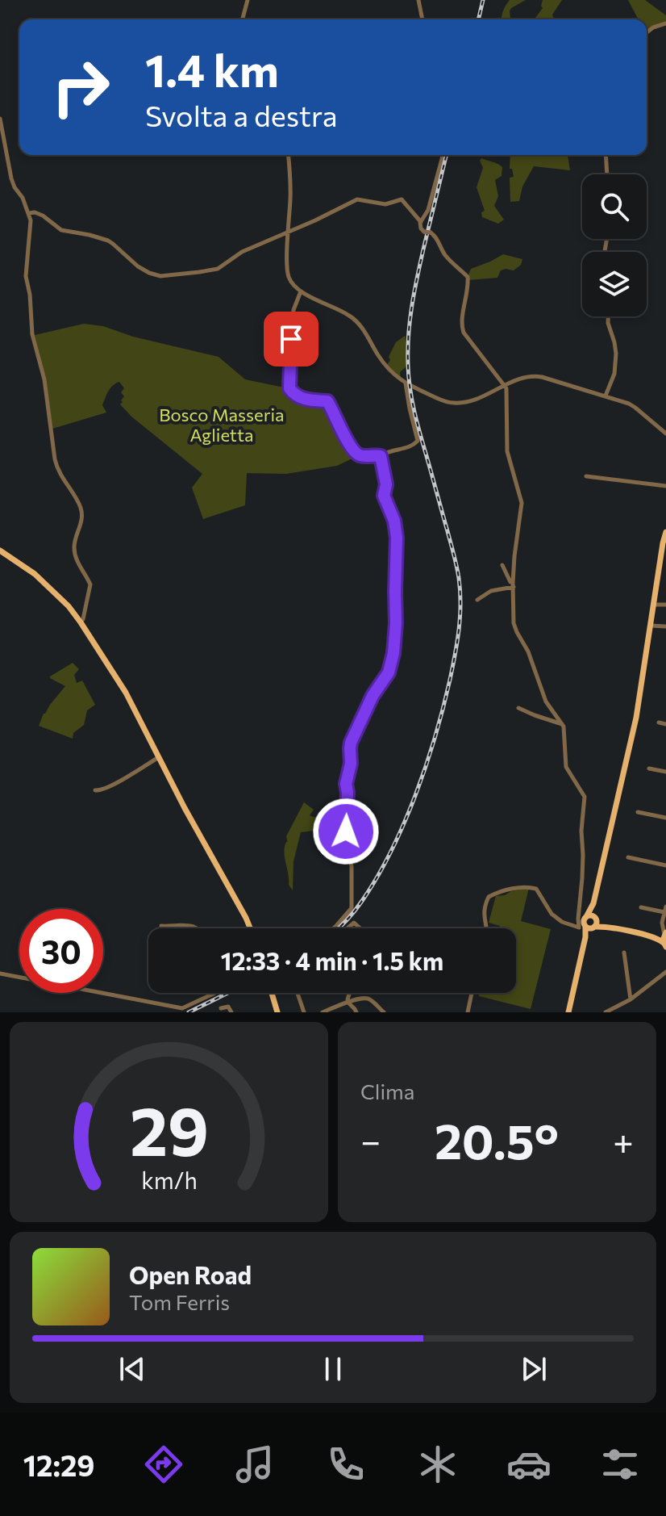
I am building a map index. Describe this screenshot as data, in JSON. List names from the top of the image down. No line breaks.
{"parks":["Bosco Masseria Aglietta"],"page":{"turn":["1.4 km","Svolta a destra"],"limit":"30","trip":"12:33 · 4 min · 1.5 km","tile":"Clima","heat":["−","20.5°","+"],"song":["Open Road","Tom Ferris"],"tabs":"12:29","gauge":["29","km/h"]}}
